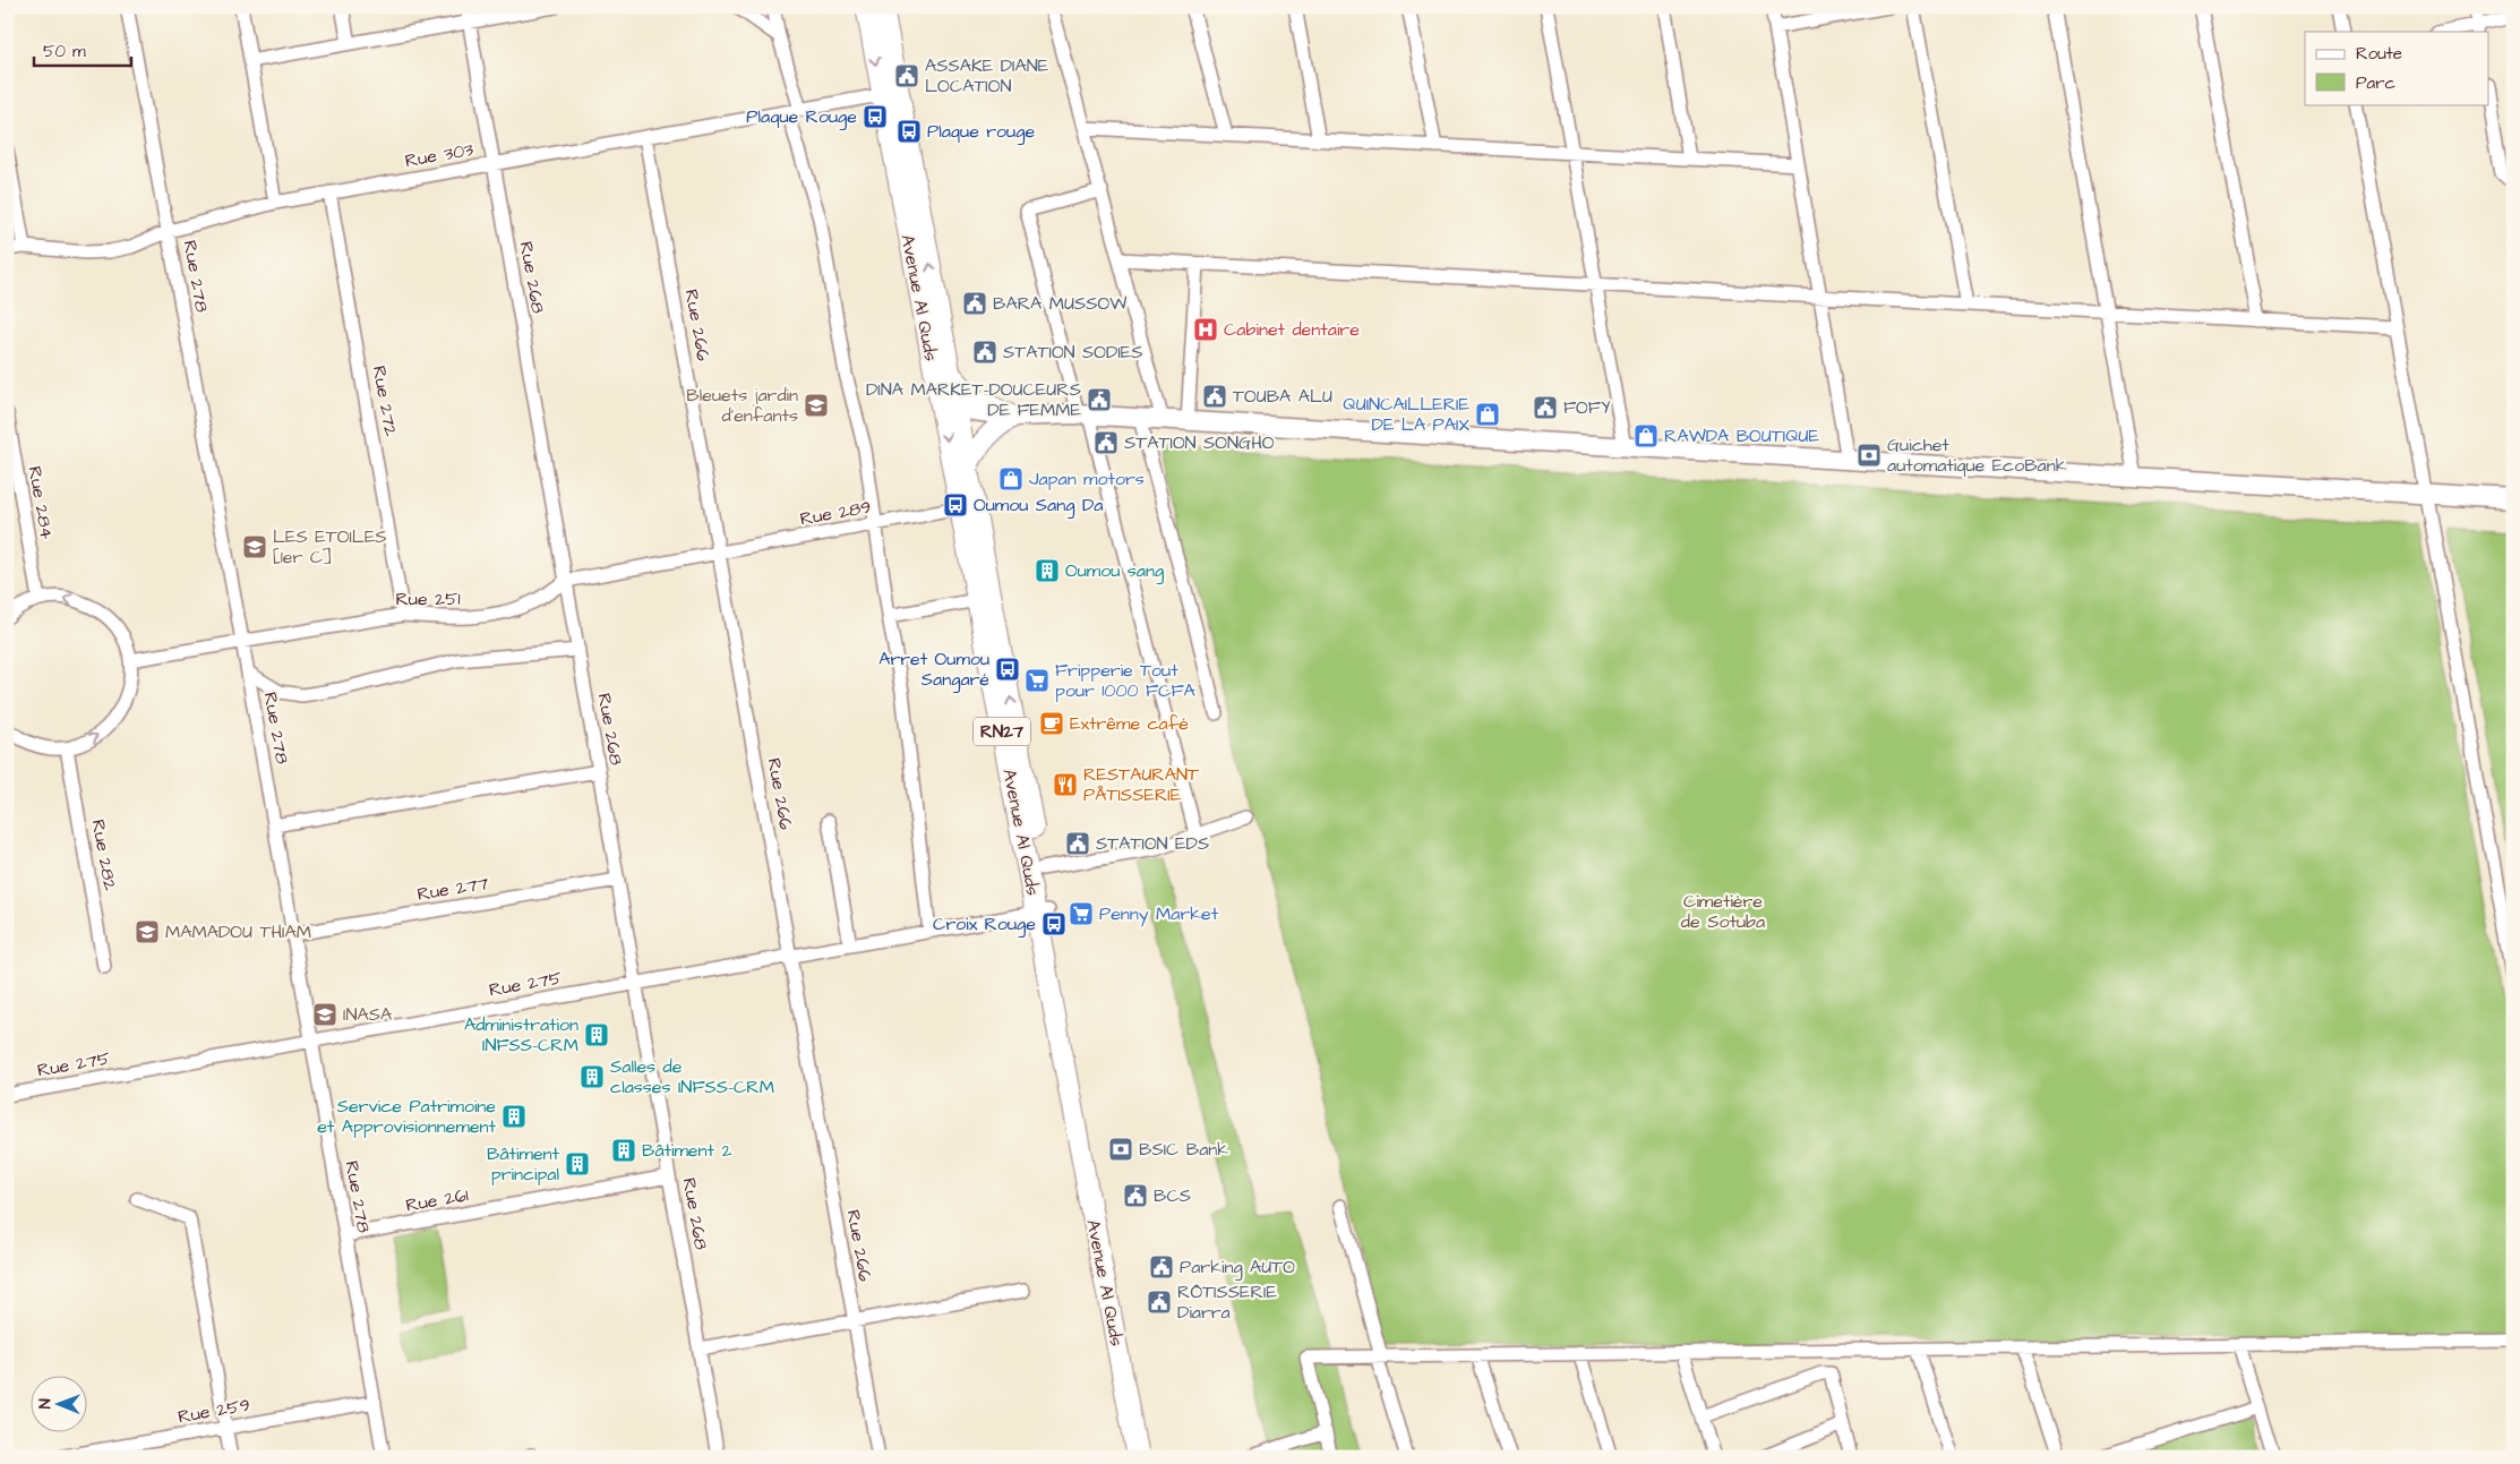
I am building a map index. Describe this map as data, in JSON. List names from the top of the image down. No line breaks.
{"streets":{"main road":["Avenue Al Quds","RN27"],"street":["Rue 303","Rue 278","Rue 268","Rue 266","Rue 272","Rue 284","Rue 289","Rue 251","Rue 282","Rue 277","Rue 275","Rue 261","Rue 259"]},"crossings":[["Rue 303","Rue 278"],["Rue 303","Rue 268"],["Rue 303","Avenue Al Quds"],["Rue 303","Rue 266"],["Rue 303","Rue 272"],["Rue 278","Rue 251"],["Rue 278","Rue 277"],["Rue 278","Rue 275"],["Rue 278","Rue 261"],["Rue 278","Rue 259"],["Rue 268","Rue 251"],["Rue 268","Rue 277"],["Rue 268","Rue 275"],["Rue 268","Rue 261"],["Avenue Al Quds","Rue 289"],["Avenue Al Quds","Rue 275"],["Rue 266","Rue 289"],["Rue 266","Rue 251"],["Rue 266","Rue 275"],["Rue 272","Rue 251"],["Rue 289","Rue 251"]],"parks":["Cimetière de Sotuba"],"places":{"public building":["ASSAKE DIANE LOCATION","BARA MUSSOW","STATION SODIES","TOUBA ALU","DINA MARKET-DOUCEURS DE FEMME","FOFY","STATION SONGHO","STATION EDS","BCS","Parking AUTO","RÔTISSERIE Diarra"],"bus stop":["Plaque Rouge","Plaque rouge","Oumou Sang Da","Arret Oumou Sangaré","Croix Rouge"],"hospital":["Cabinet dentaire"],"school or university":["Bleuets jardin d'enfants","LES ETOILES [1er C]","MAMADOU THIAM","INASA"],"shop":["QUINCAILLERIE DE LA PAIX","RAWDA BOUTIQUE","Japan motors"],"bank":["Guichet automatique EcoBank","BSIC Bank"],"building":["Oumou sang","Administration INFSS-CRM","Salles de classes INFSS-CRM","Service Patrimoine et Approvisionnement","Bâtiment 2","Bâtiment principal"],"supermarket":["Fripperie Tout pour 1000 FCFA","Penny Market"],"cafe":["Extrême café"],"restaurant":["RESTAURANT PÂTISSERIE"]},"legend":["Route","Parc"],"scale_bar":"50 m","north":"left"}
